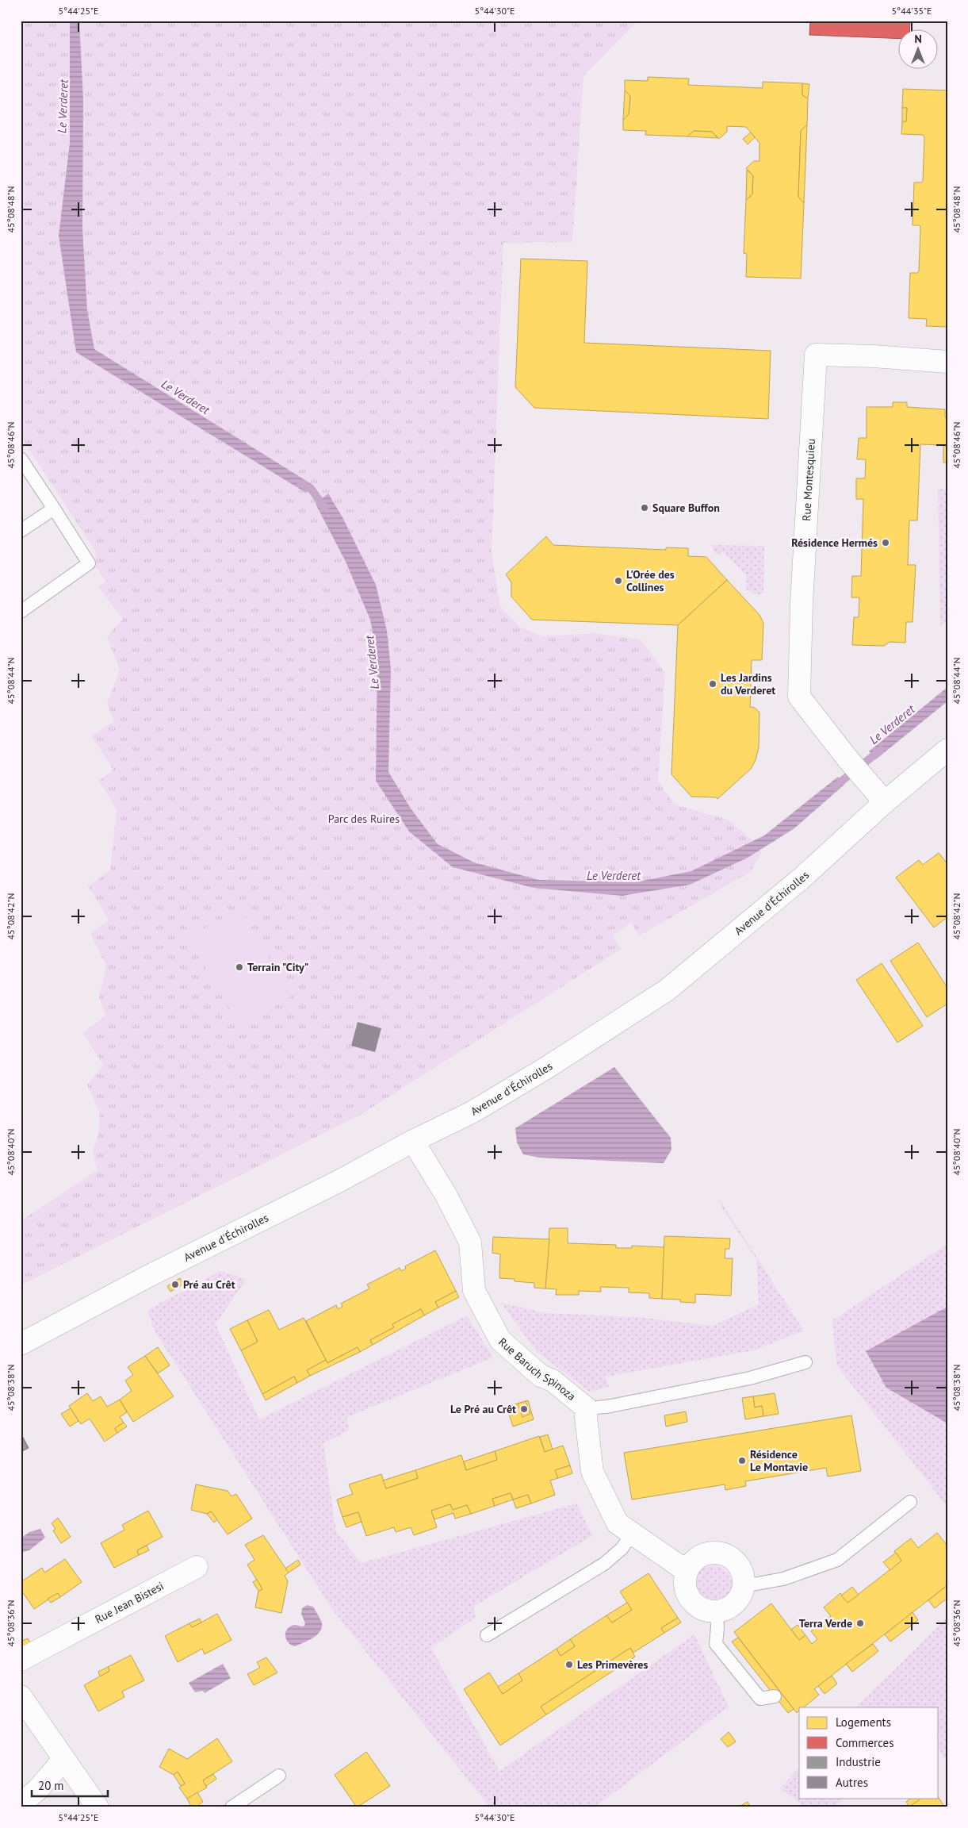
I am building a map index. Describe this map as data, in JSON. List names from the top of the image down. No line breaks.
{"streets":{"street":["Rue Montesquieu","Avenue d'Échirolles","Rue Baruch Spinoza","Rue Jean Bistesi"]},"crossings":[["Rue Montesquieu","Avenue d'Échirolles"],["Avenue d'Échirolles","Rue Baruch Spinoza"]],"water":["Le Verderet"],"parks":["Parc des Ruires"],"places":["Square Buffon","Résidence Hermés","L'Orée des Collines","Les Jardins du Verderet","Terrain \"City\"","Pré au Crêt","Le Pré au Crêt","Résidence Le Montavie","Terra Verde","Les Primevères"],"legend":["Logements","Commerces","Industrie","Autres"],"scale_bar":"20 m","north":"top","coordinates":["5°44'25\"E","5°44'30\"E","5°44'35\"E","45°08'48\"N","45°08'46\"N","45°08'44\"N","45°08'42\"N","45°08'40\"N","45°08'38\"N","45°08'36\"N"]}
